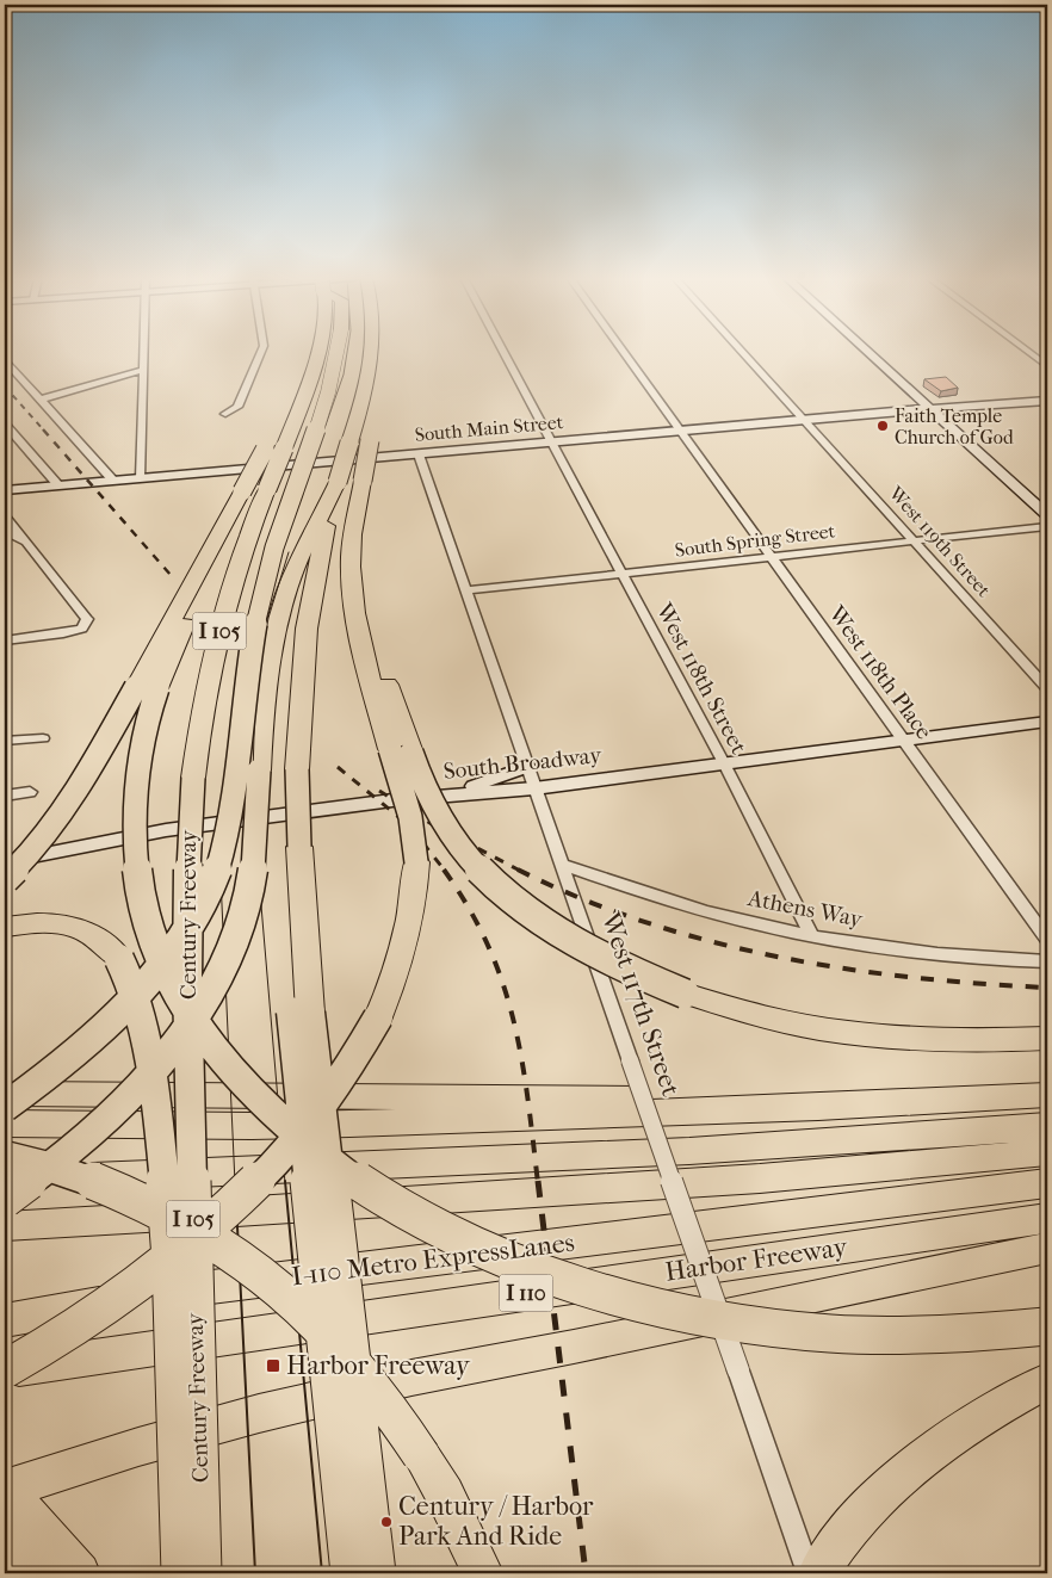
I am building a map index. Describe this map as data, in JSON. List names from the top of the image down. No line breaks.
{"streets":{"highway":["I 105","Century Freeway","I-110 Metro ExpressLanes","Harbor Freeway","I 110"],"main road":["South Main Street","South Broadway"],"street":["South Spring Street","West 119th Street","West 118th Place","West 118th Street","Athens Way","West 117th Street"]},"crossings":[["South Main Street","West 119th Street"],["South Main Street","West 118th Place"],["South Main Street","West 118th Street"],["South Main Street","West 117th Street"],["South Spring Street","West 119th Street"],["South Spring Street","West 118th Place"],["South Spring Street","West 118th Street"],["South Spring Street","West 117th Street"],["West 118th Place","South Broadway"],["West 118th Street","South Broadway"],["West 118th Street","Athens Way"],["South Broadway","West 117th Street"],["Athens Way","West 117th Street"]],"places":{"other":["Faith Temple Church of God","Century / Harbor Park And Ride"],"transit":["Harbor Freeway"]}}
